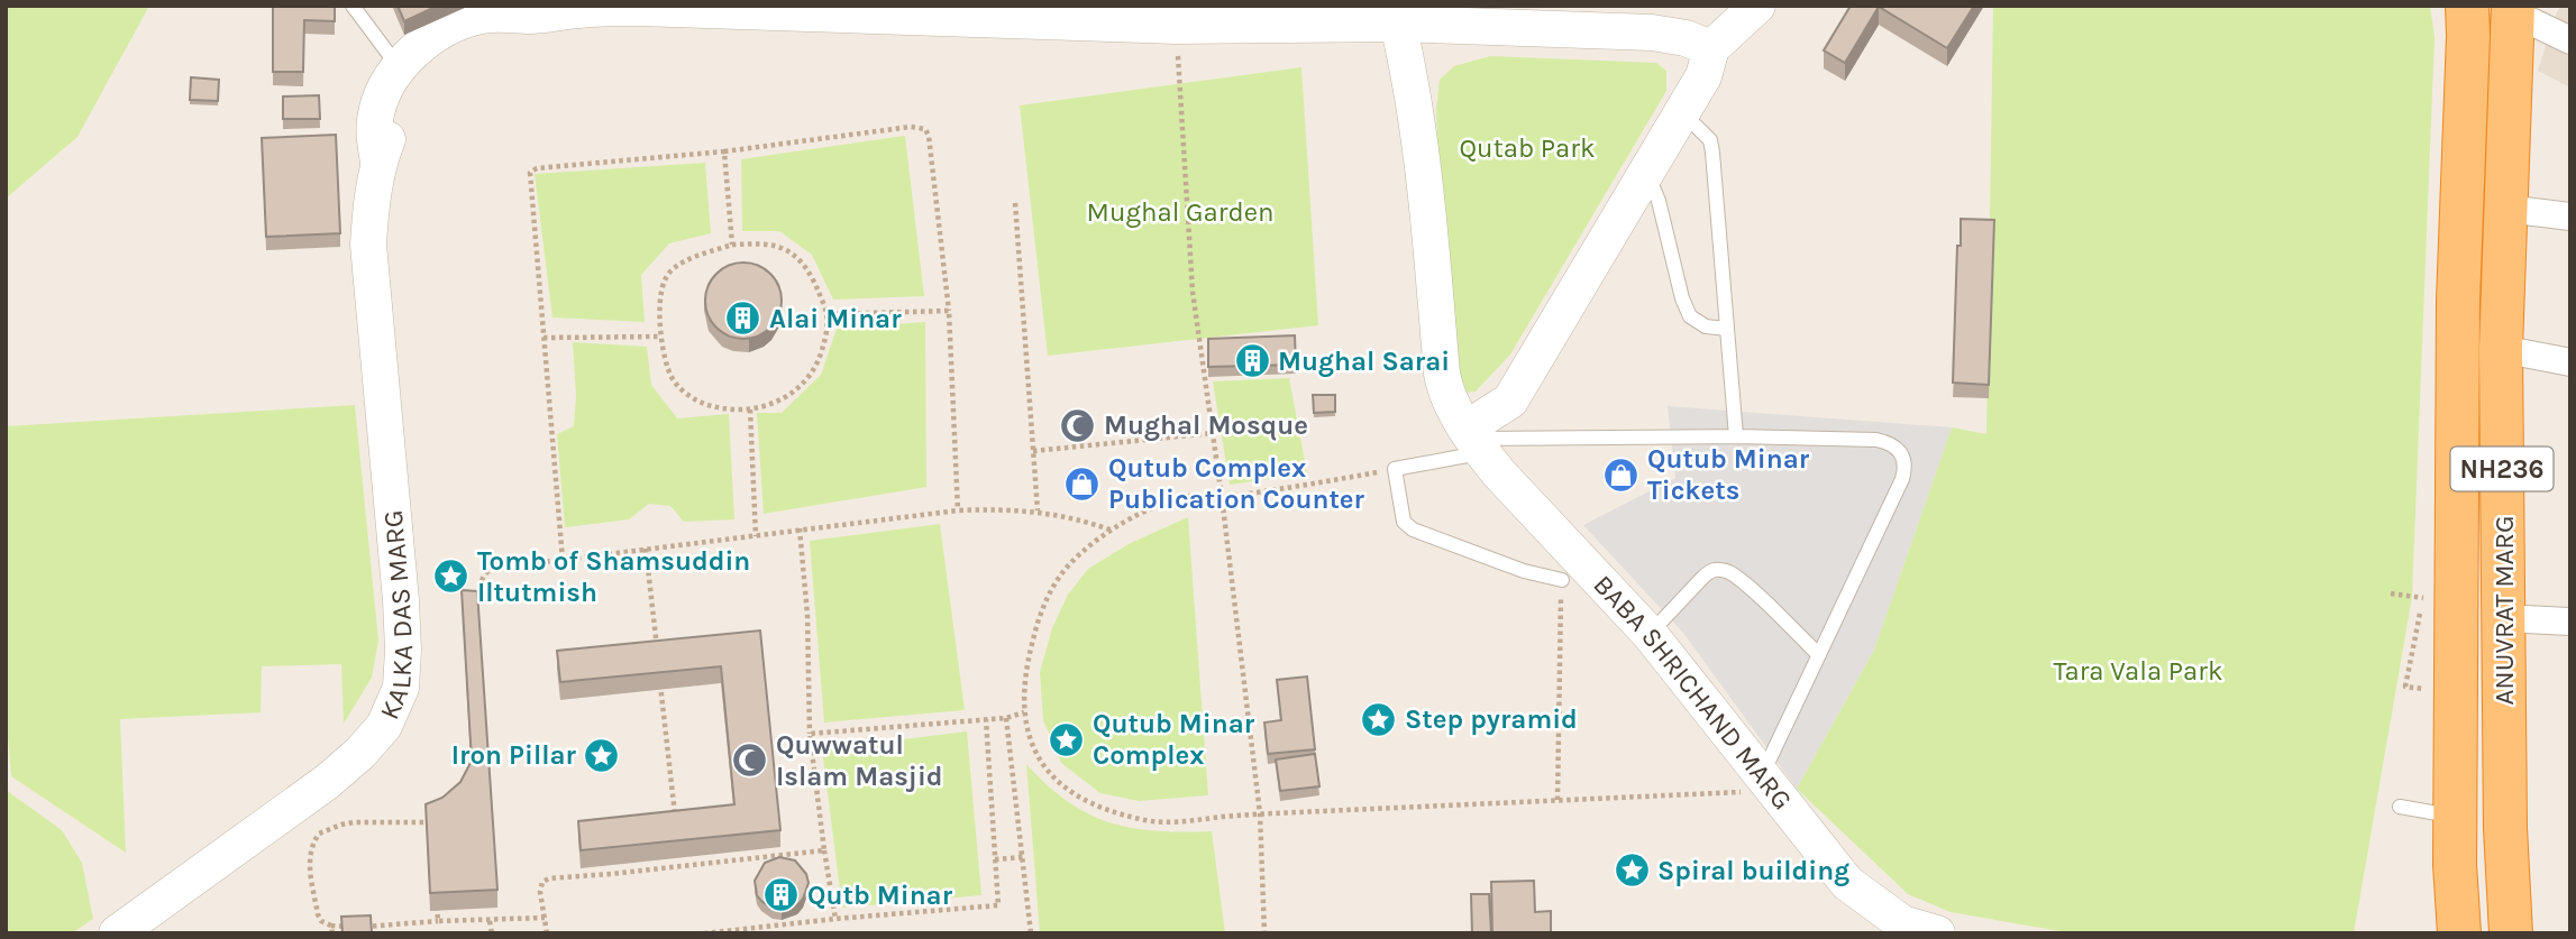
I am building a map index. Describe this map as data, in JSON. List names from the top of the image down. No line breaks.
{"streets":{"highway":["NH236","ANUVRAT MARG"],"street":["KALKA DAS MARG","BABA SHRICHAND MARG"]},"crossings":[["KALKA DAS MARG","BABA SHRICHAND MARG"]],"parks":["Qutab Park","Mughal Garden","Tara Vala Park"],"places":{"building":["Alai Minar","Mughal Sarai","Qutb Minar"],"mosque":["Mughal Mosque","Quwwatul Islam Masjid"],"shop":["Qutub Minar Tickets","Qutub Complex Publication Counter"],"place":["Tomb of Shamsuddin Iltutmish","Step pyramid","Qutub Minar Complex","Iron Pillar","Spiral building"]}}
